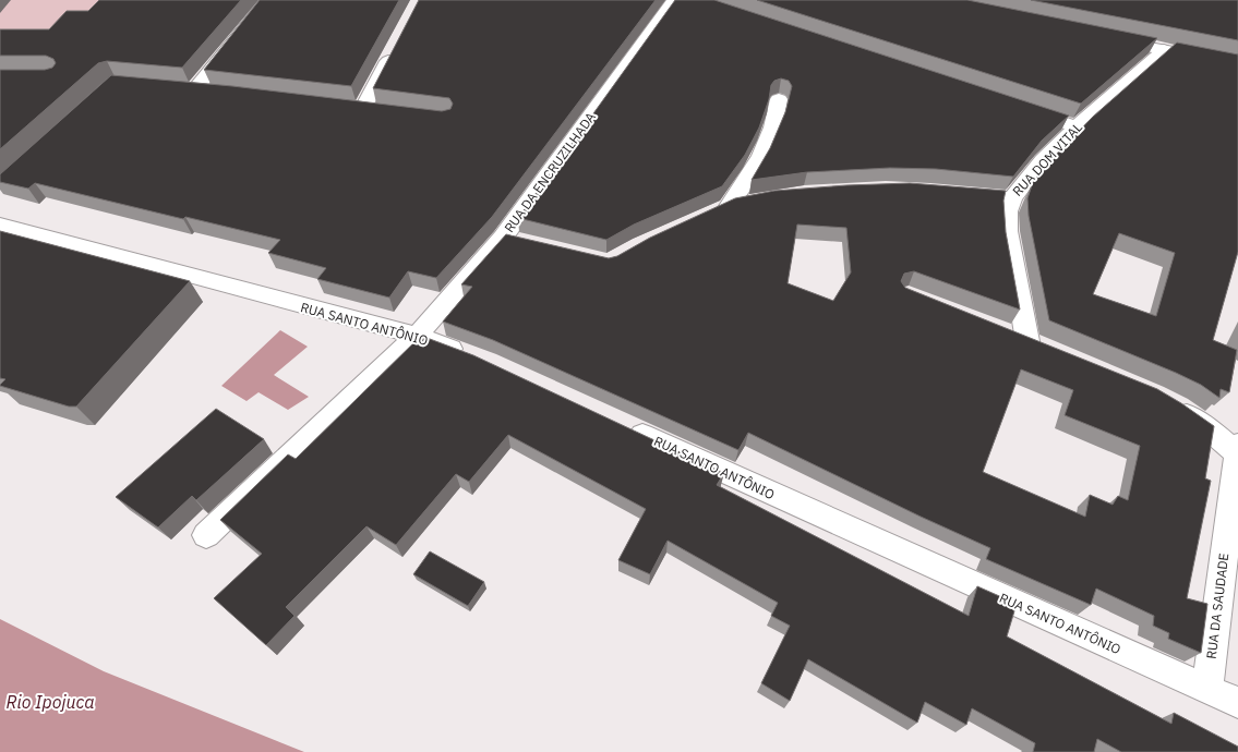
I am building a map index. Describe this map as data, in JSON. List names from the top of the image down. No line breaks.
{"streets":{"street":["RUA DOM VITAL","RUA DA ENCRUZILHADA","RUA SANTO ANTÔNIO","RUA DA SAUDADE"]},"crossings":[["RUA DA ENCRUZILHADA","RUA SANTO ANTÔNIO"],["RUA SANTO ANTÔNIO","RUA DA SAUDADE"]],"water":["Rio Ipojuca"]}
